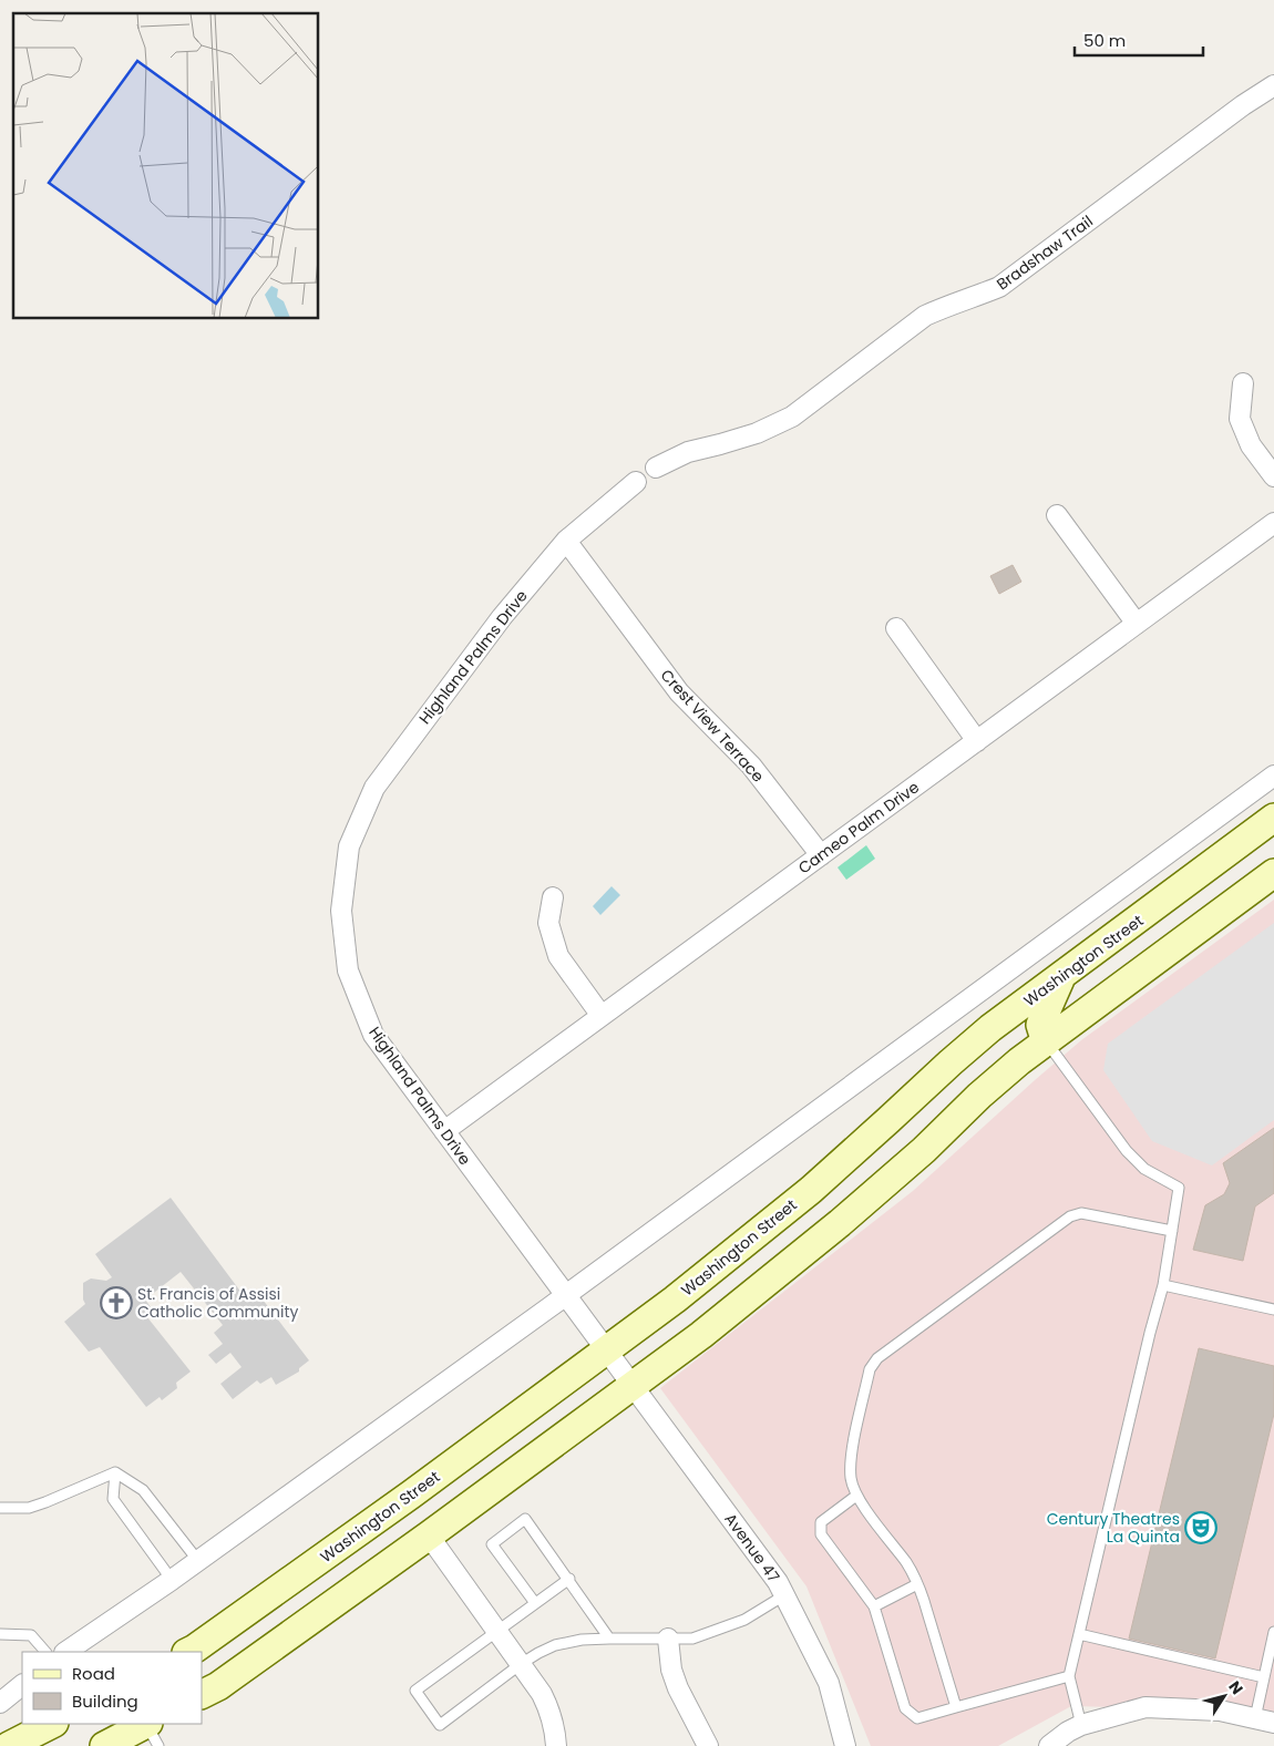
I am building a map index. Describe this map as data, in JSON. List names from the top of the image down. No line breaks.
{"streets":{"main road":["Washington Street"],"street":["Bradshaw Trail","Highland Palms Drive","Crest View Terrace","Cameo Palm Drive","Avenue 47"]},"crossings":[["Highland Palms Drive","Crest View Terrace"],["Highland Palms Drive","Cameo Palm Drive"],["Highland Palms Drive","Washington Street"],["Highland Palms Drive","Avenue 47"],["Crest View Terrace","Cameo Palm Drive"],["Washington Street","Avenue 47"]],"places":{"church":["St. Francis of Assisi Catholic Community"],"theatre":["Century Theatres La Quinta"]},"legend":["Road","Building"],"scale_bar":"50 m","north":"top right"}
